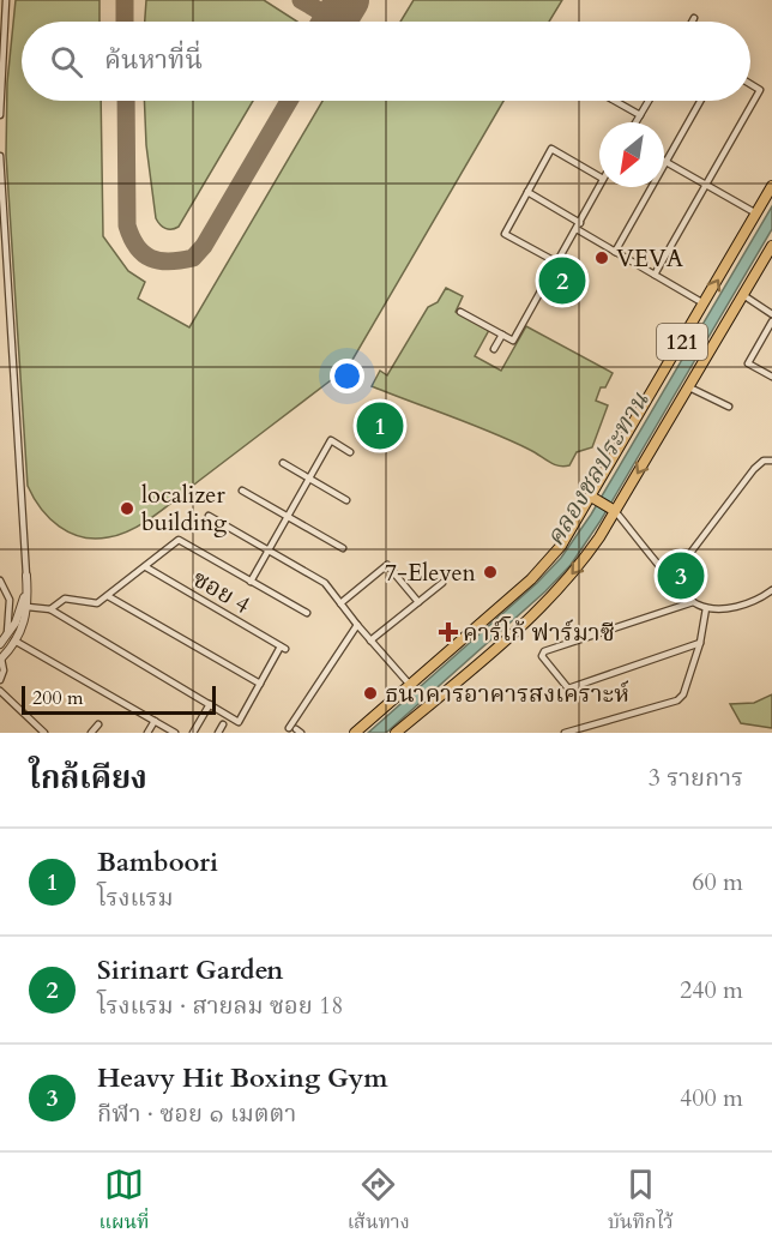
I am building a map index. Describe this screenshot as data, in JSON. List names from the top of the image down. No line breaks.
{"streets":{"main road":["121"],"street":["ซอย 4"]},"water":["คลองชลประทาน"],"places":{"other":["VEVA","localizer building","7-Eleven","ธนาคารอาคารสงเคราะห์"],"health":["คาร์โก้ ฟาร์มาซี"]},"scale_bar":"200 m","north":"bottom left","page":{"search":"ค้นหาที่นี่","pins":["2","1","3"],"scale":"200 m","heading":["ใกล้เคียง","3 รายการ"],"list":[{"mark":"1","name":"Bamboori","note":"โรงแรม","value":"60 m"},{"mark":"2","name":"Sirinart Garden","note":"โรงแรม · สายลม ซอย 18","value":"240 m"},{"mark":"3","name":"Heavy Hit Boxing Gym","note":"กีฬา · ซอย ๑ เมตตา","value":"400 m"}],"nav":["แผนที่","เส้นทาง","บันทึกไว้"]}}
